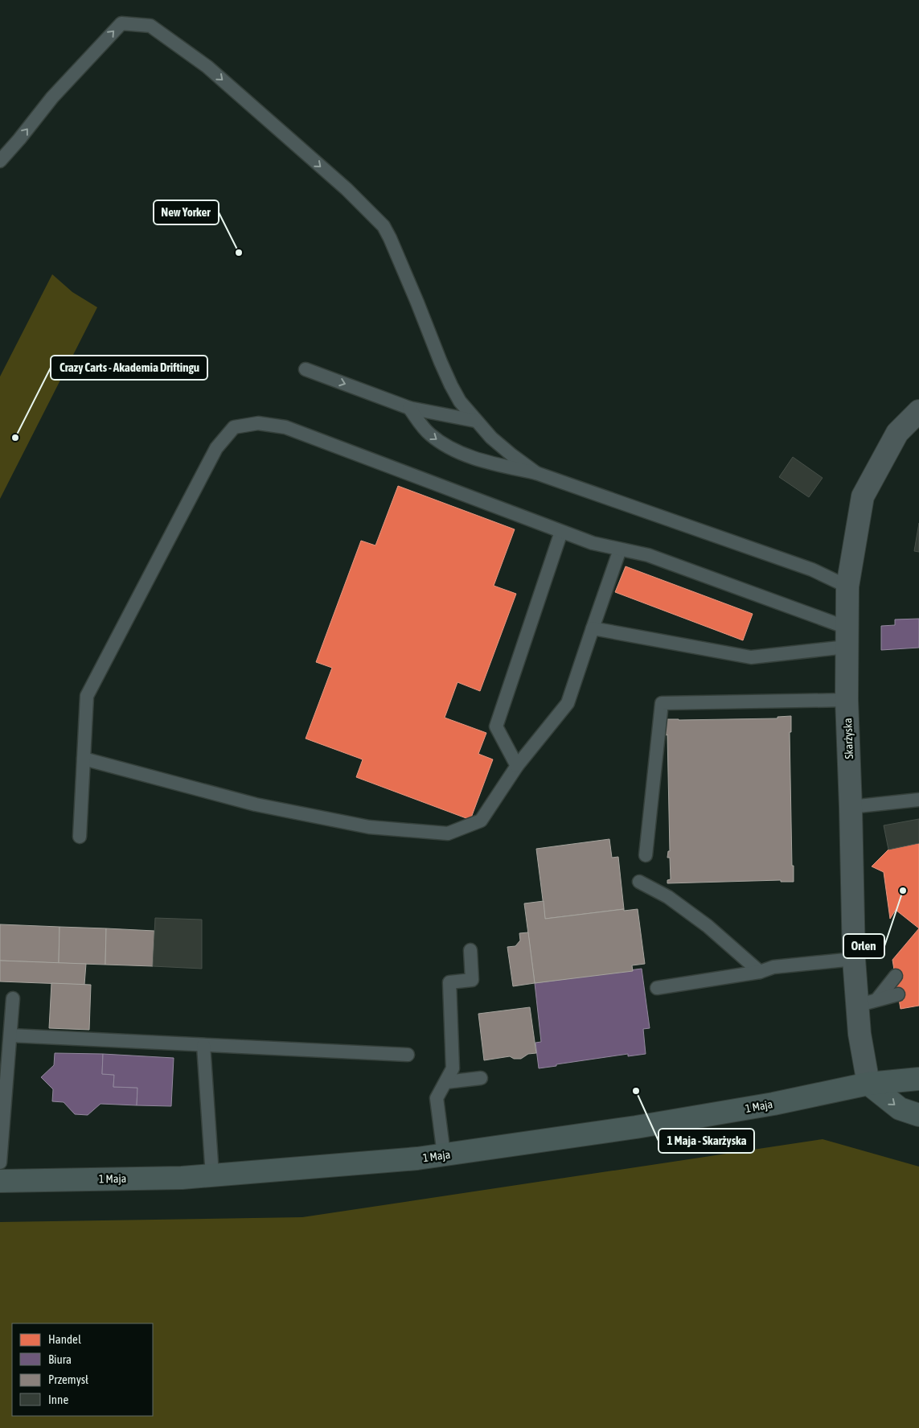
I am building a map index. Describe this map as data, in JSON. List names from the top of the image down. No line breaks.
{"streets":{"main road":["1 Maja"],"street":["Skarżyska"]},"crossings":[["Skarżyska","1 Maja"]],"places":["New Yorker","Crazy Carts - Akademia Driftingu","Orlen","1 Maja - Skarżyska"],"legend":["Handel","Biura","Przemysł","Inne"]}
